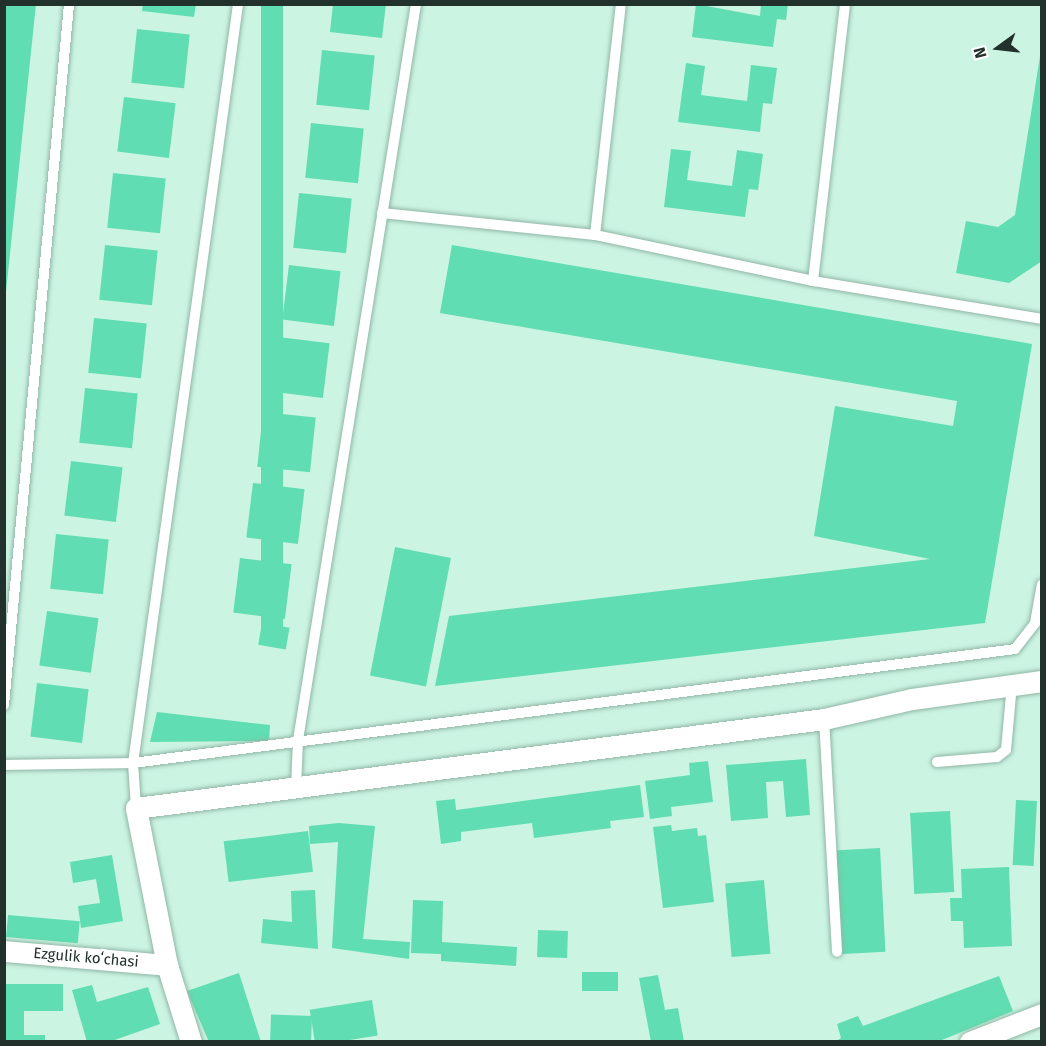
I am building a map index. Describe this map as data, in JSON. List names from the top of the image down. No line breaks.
{"streets":{"street":["Ezgulik koʻchasi"]},"north":"left"}
